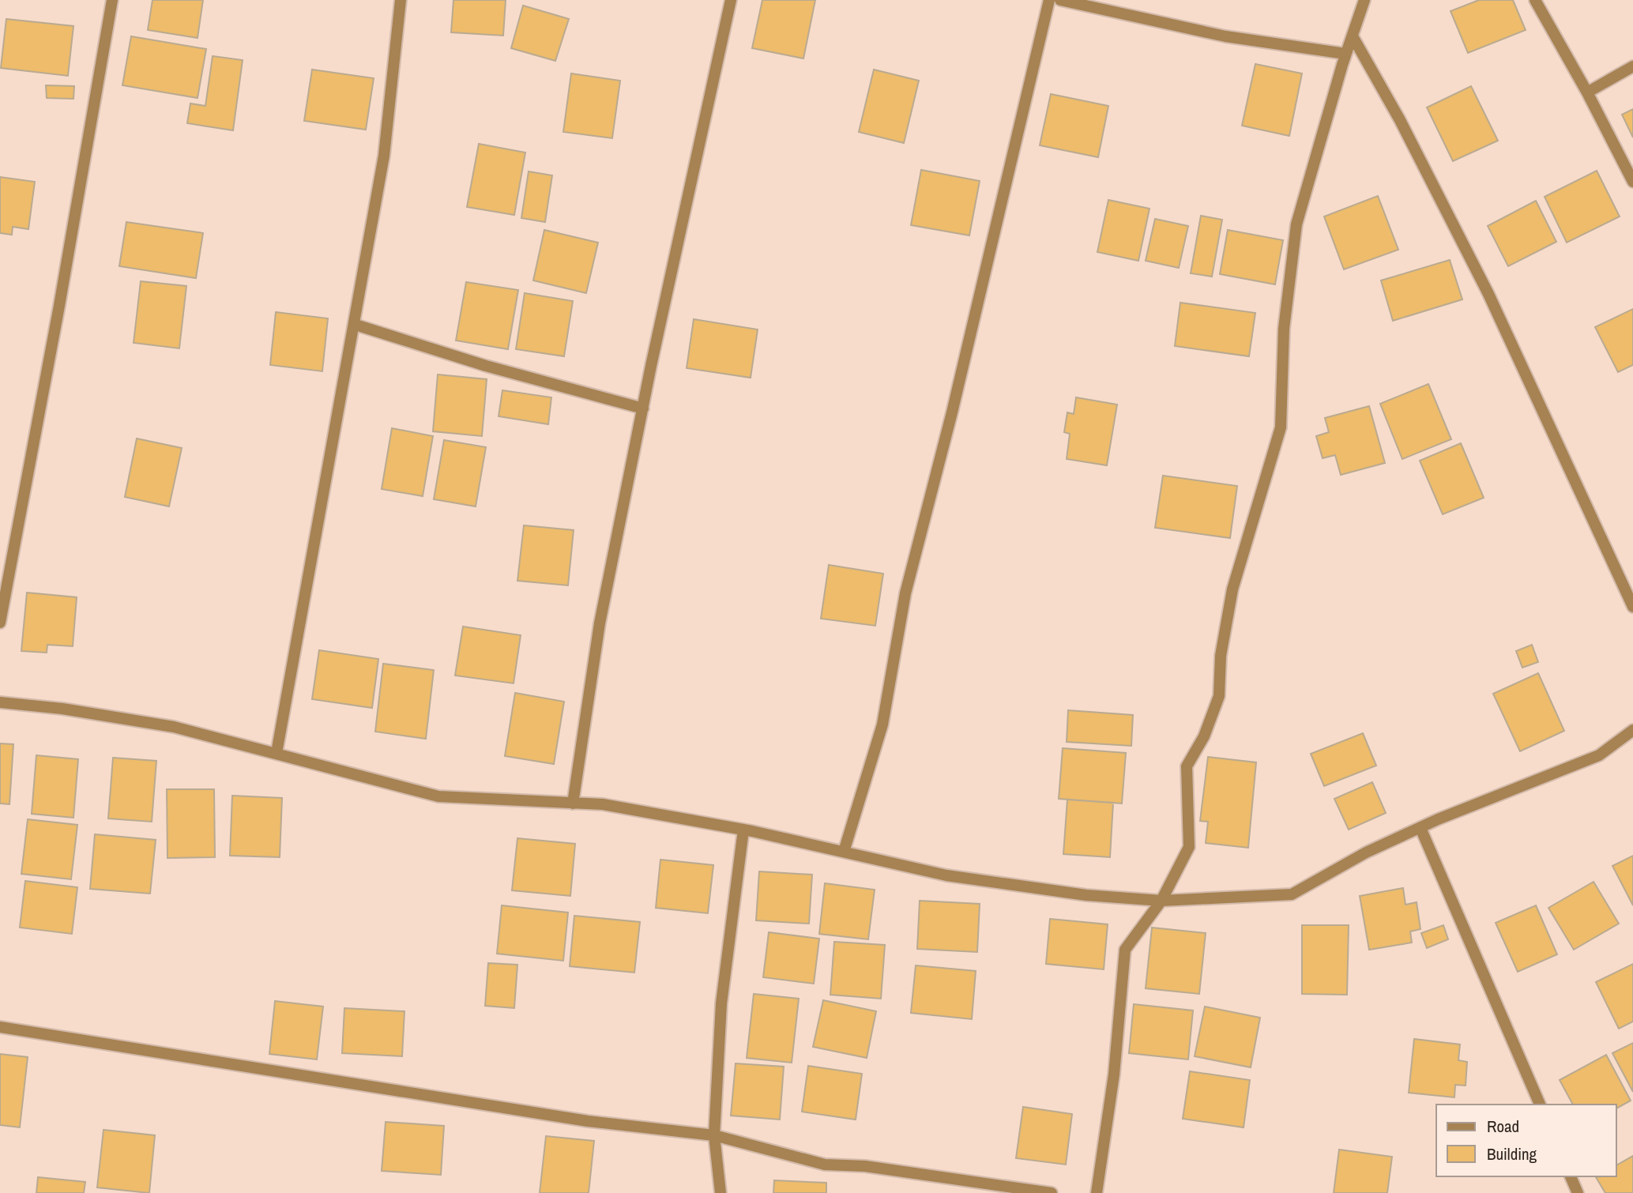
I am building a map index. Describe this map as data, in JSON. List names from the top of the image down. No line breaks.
{"legend":["Road","Building"]}
